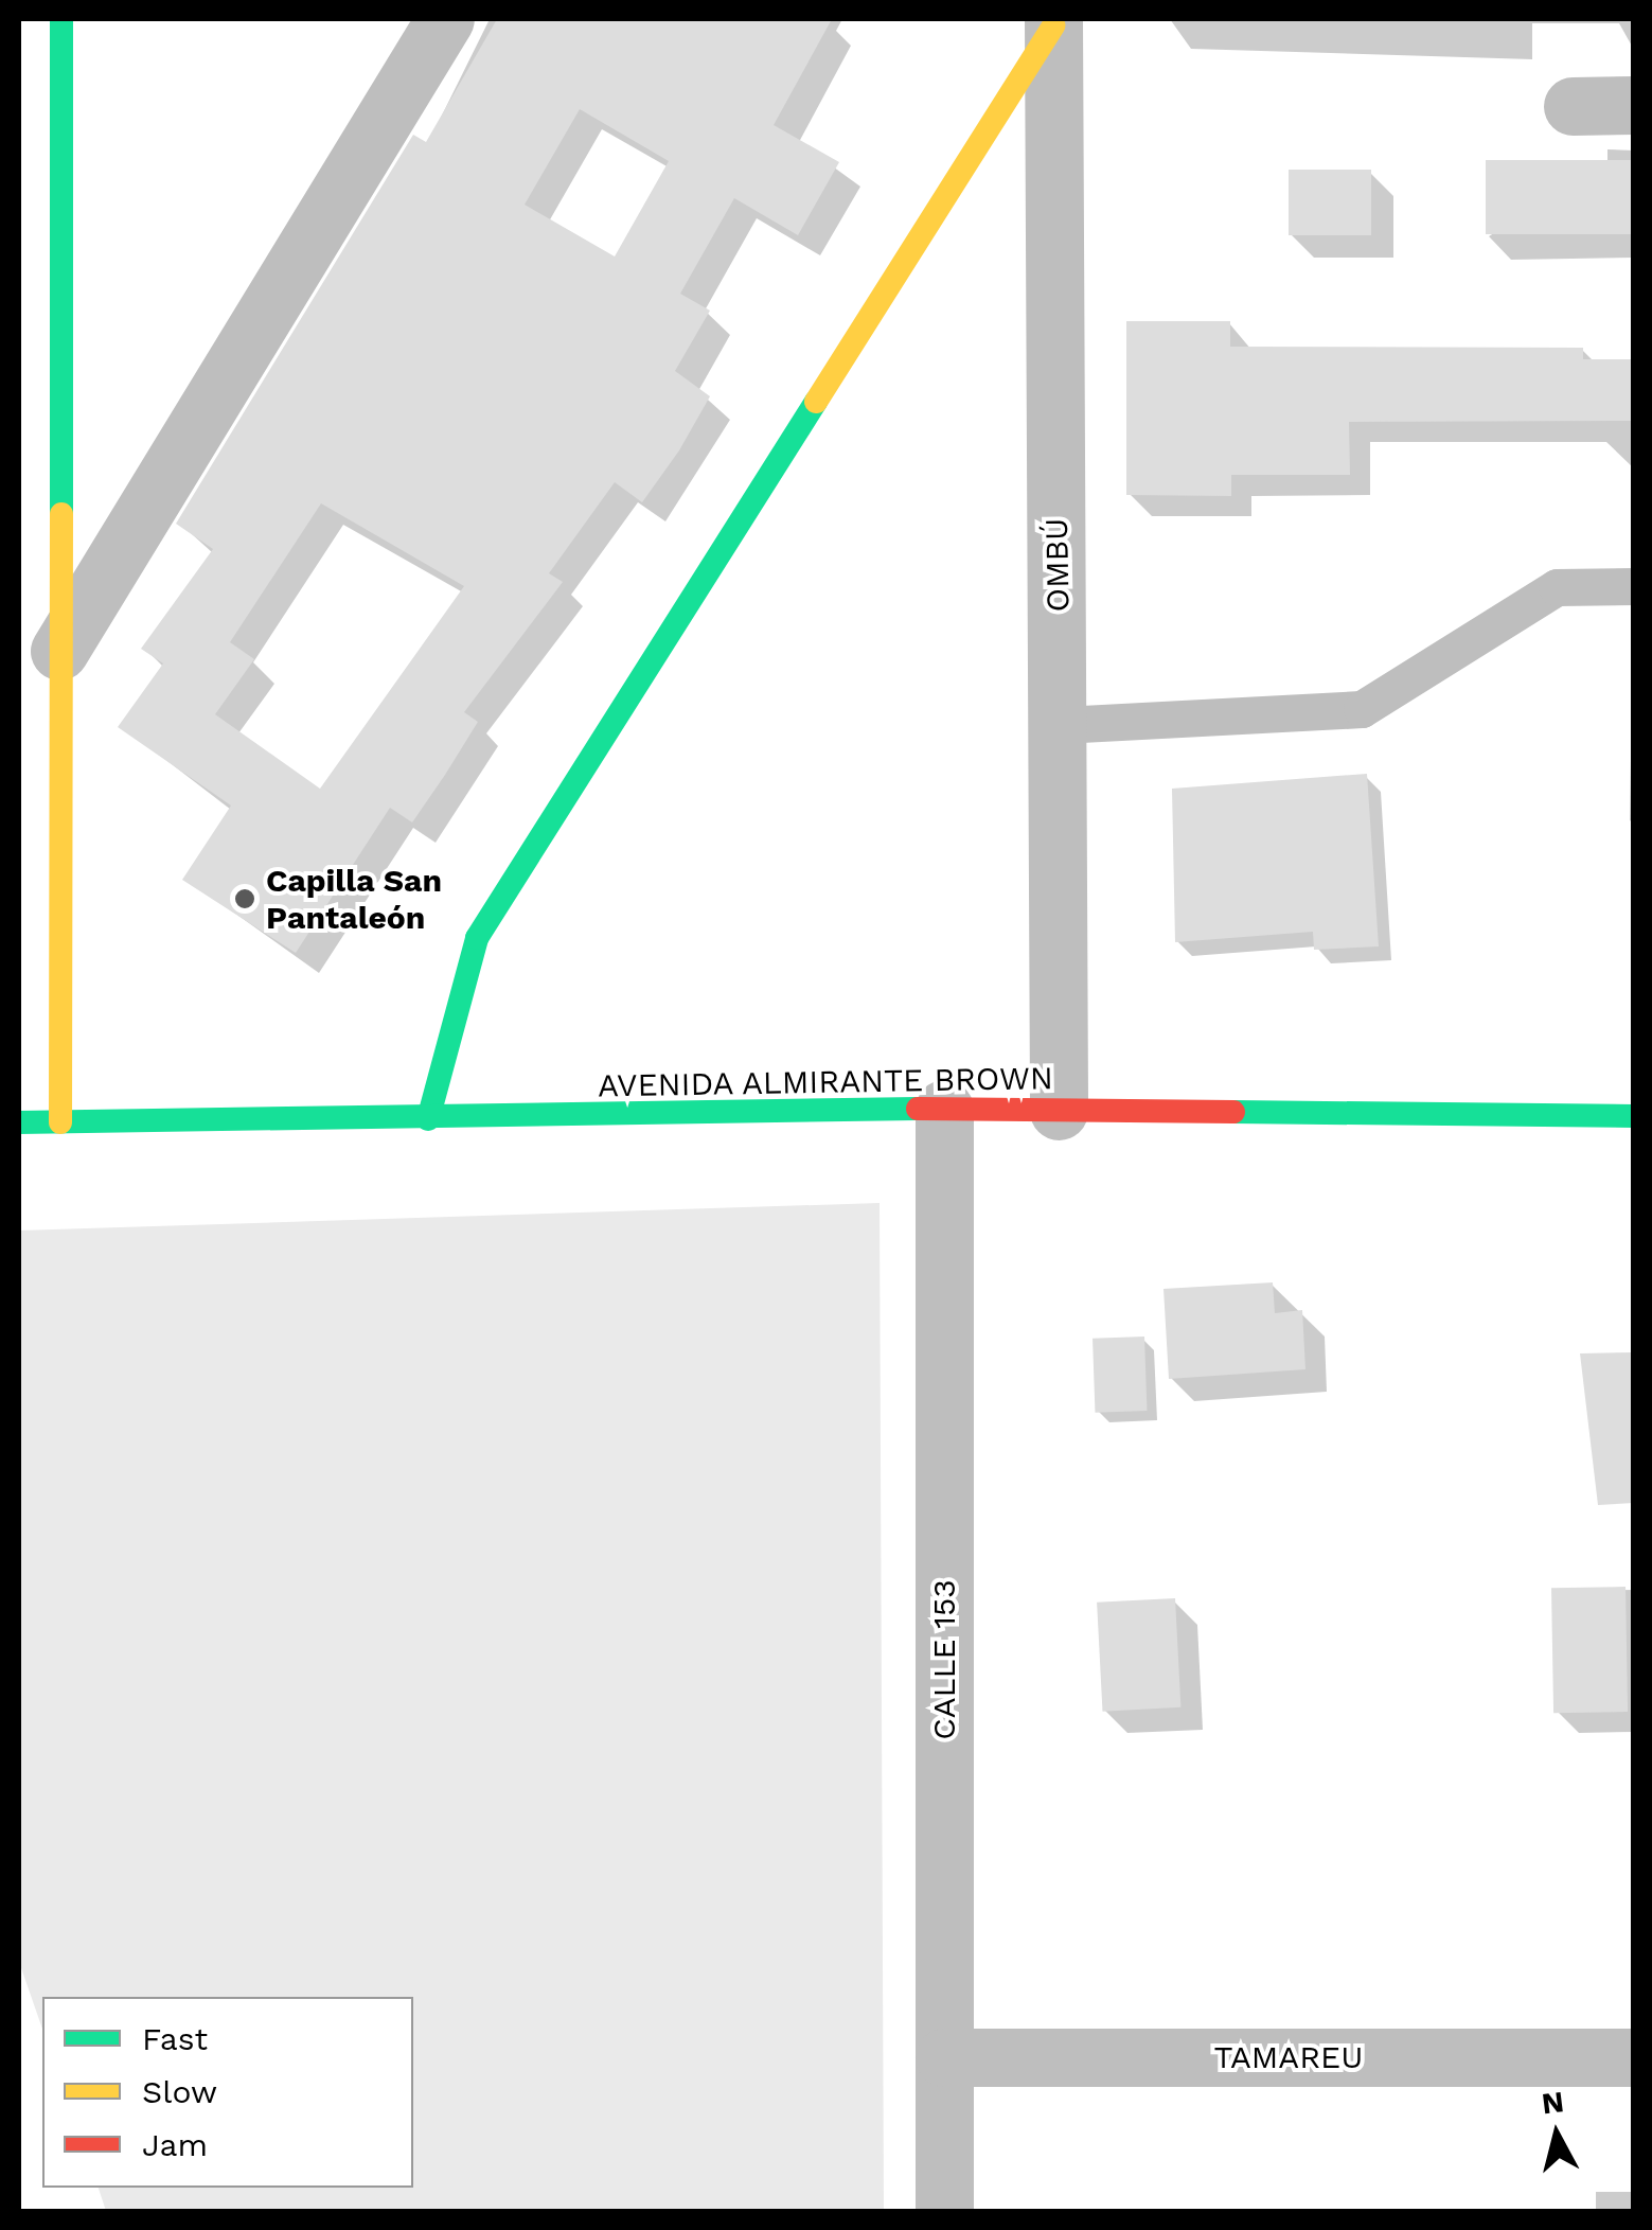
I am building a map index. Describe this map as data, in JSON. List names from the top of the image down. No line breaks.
{"streets":{"street":["OMBÚ","AVENIDA ALMIRANTE BROWN","CALLE 153","TAMAREU"]},"crossings":[["OMBÚ","AVENIDA ALMIRANTE BROWN"],["AVENIDA ALMIRANTE BROWN","CALLE 153"],["CALLE 153","TAMAREU"]],"places":["Capilla San Pantaleón"],"legend":["Fast","Slow","Jam"],"north":"top"}
